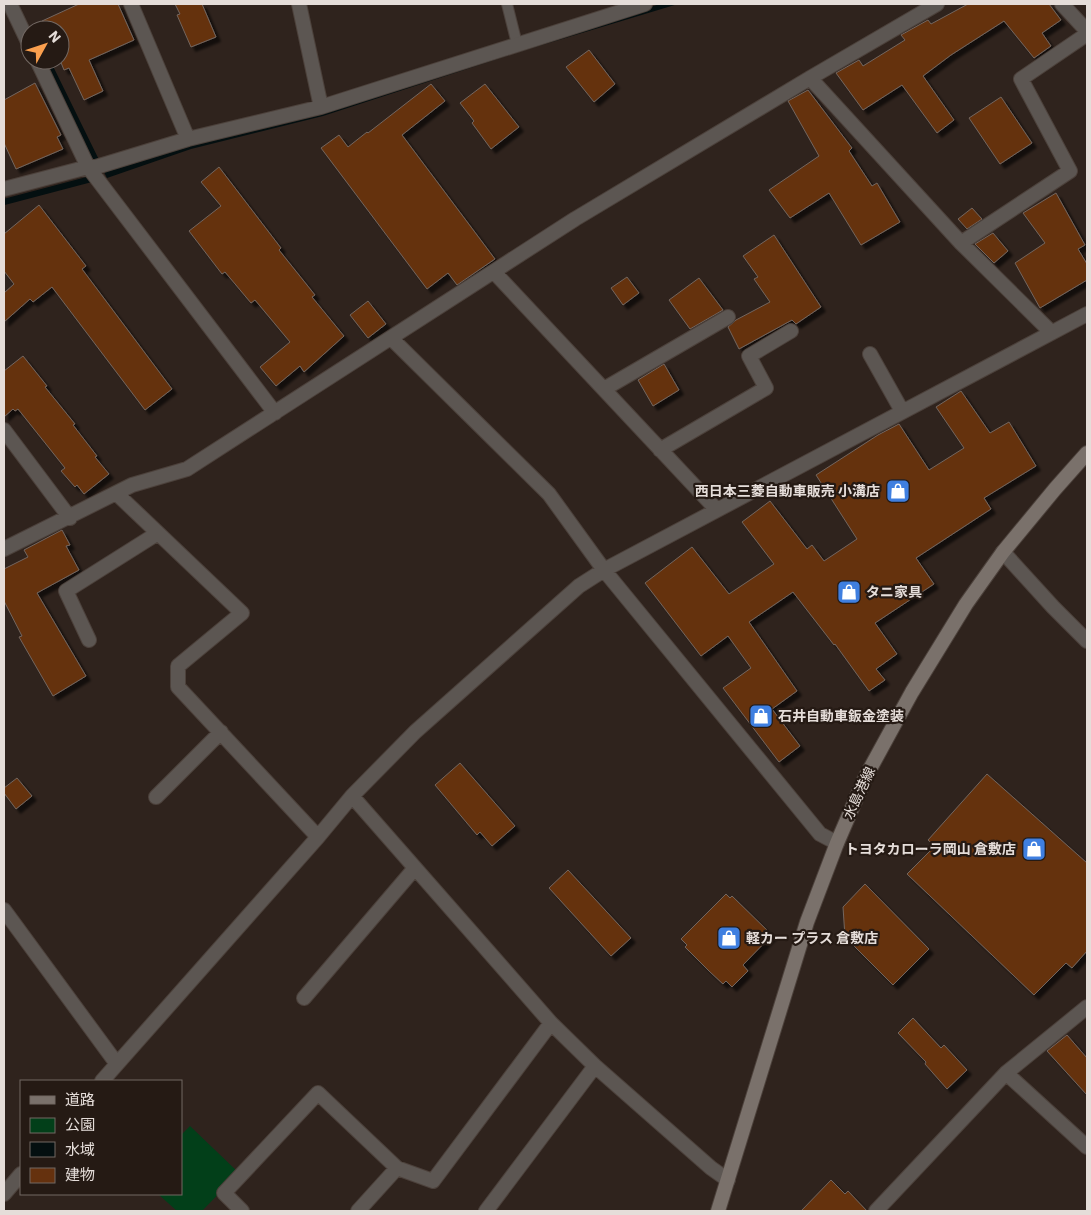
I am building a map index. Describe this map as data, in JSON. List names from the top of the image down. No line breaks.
{"streets":{"main road":["水島港線"]},"places":{"shop":["西日本三菱自動車販売 小溝店","タニ家具","石井自動車鈑金塗装","トヨタカローラ岡山 倉敷店","軽カー プラス 倉敷店"]},"legend":["道路","公園","水域","建物"],"north":"top right"}
